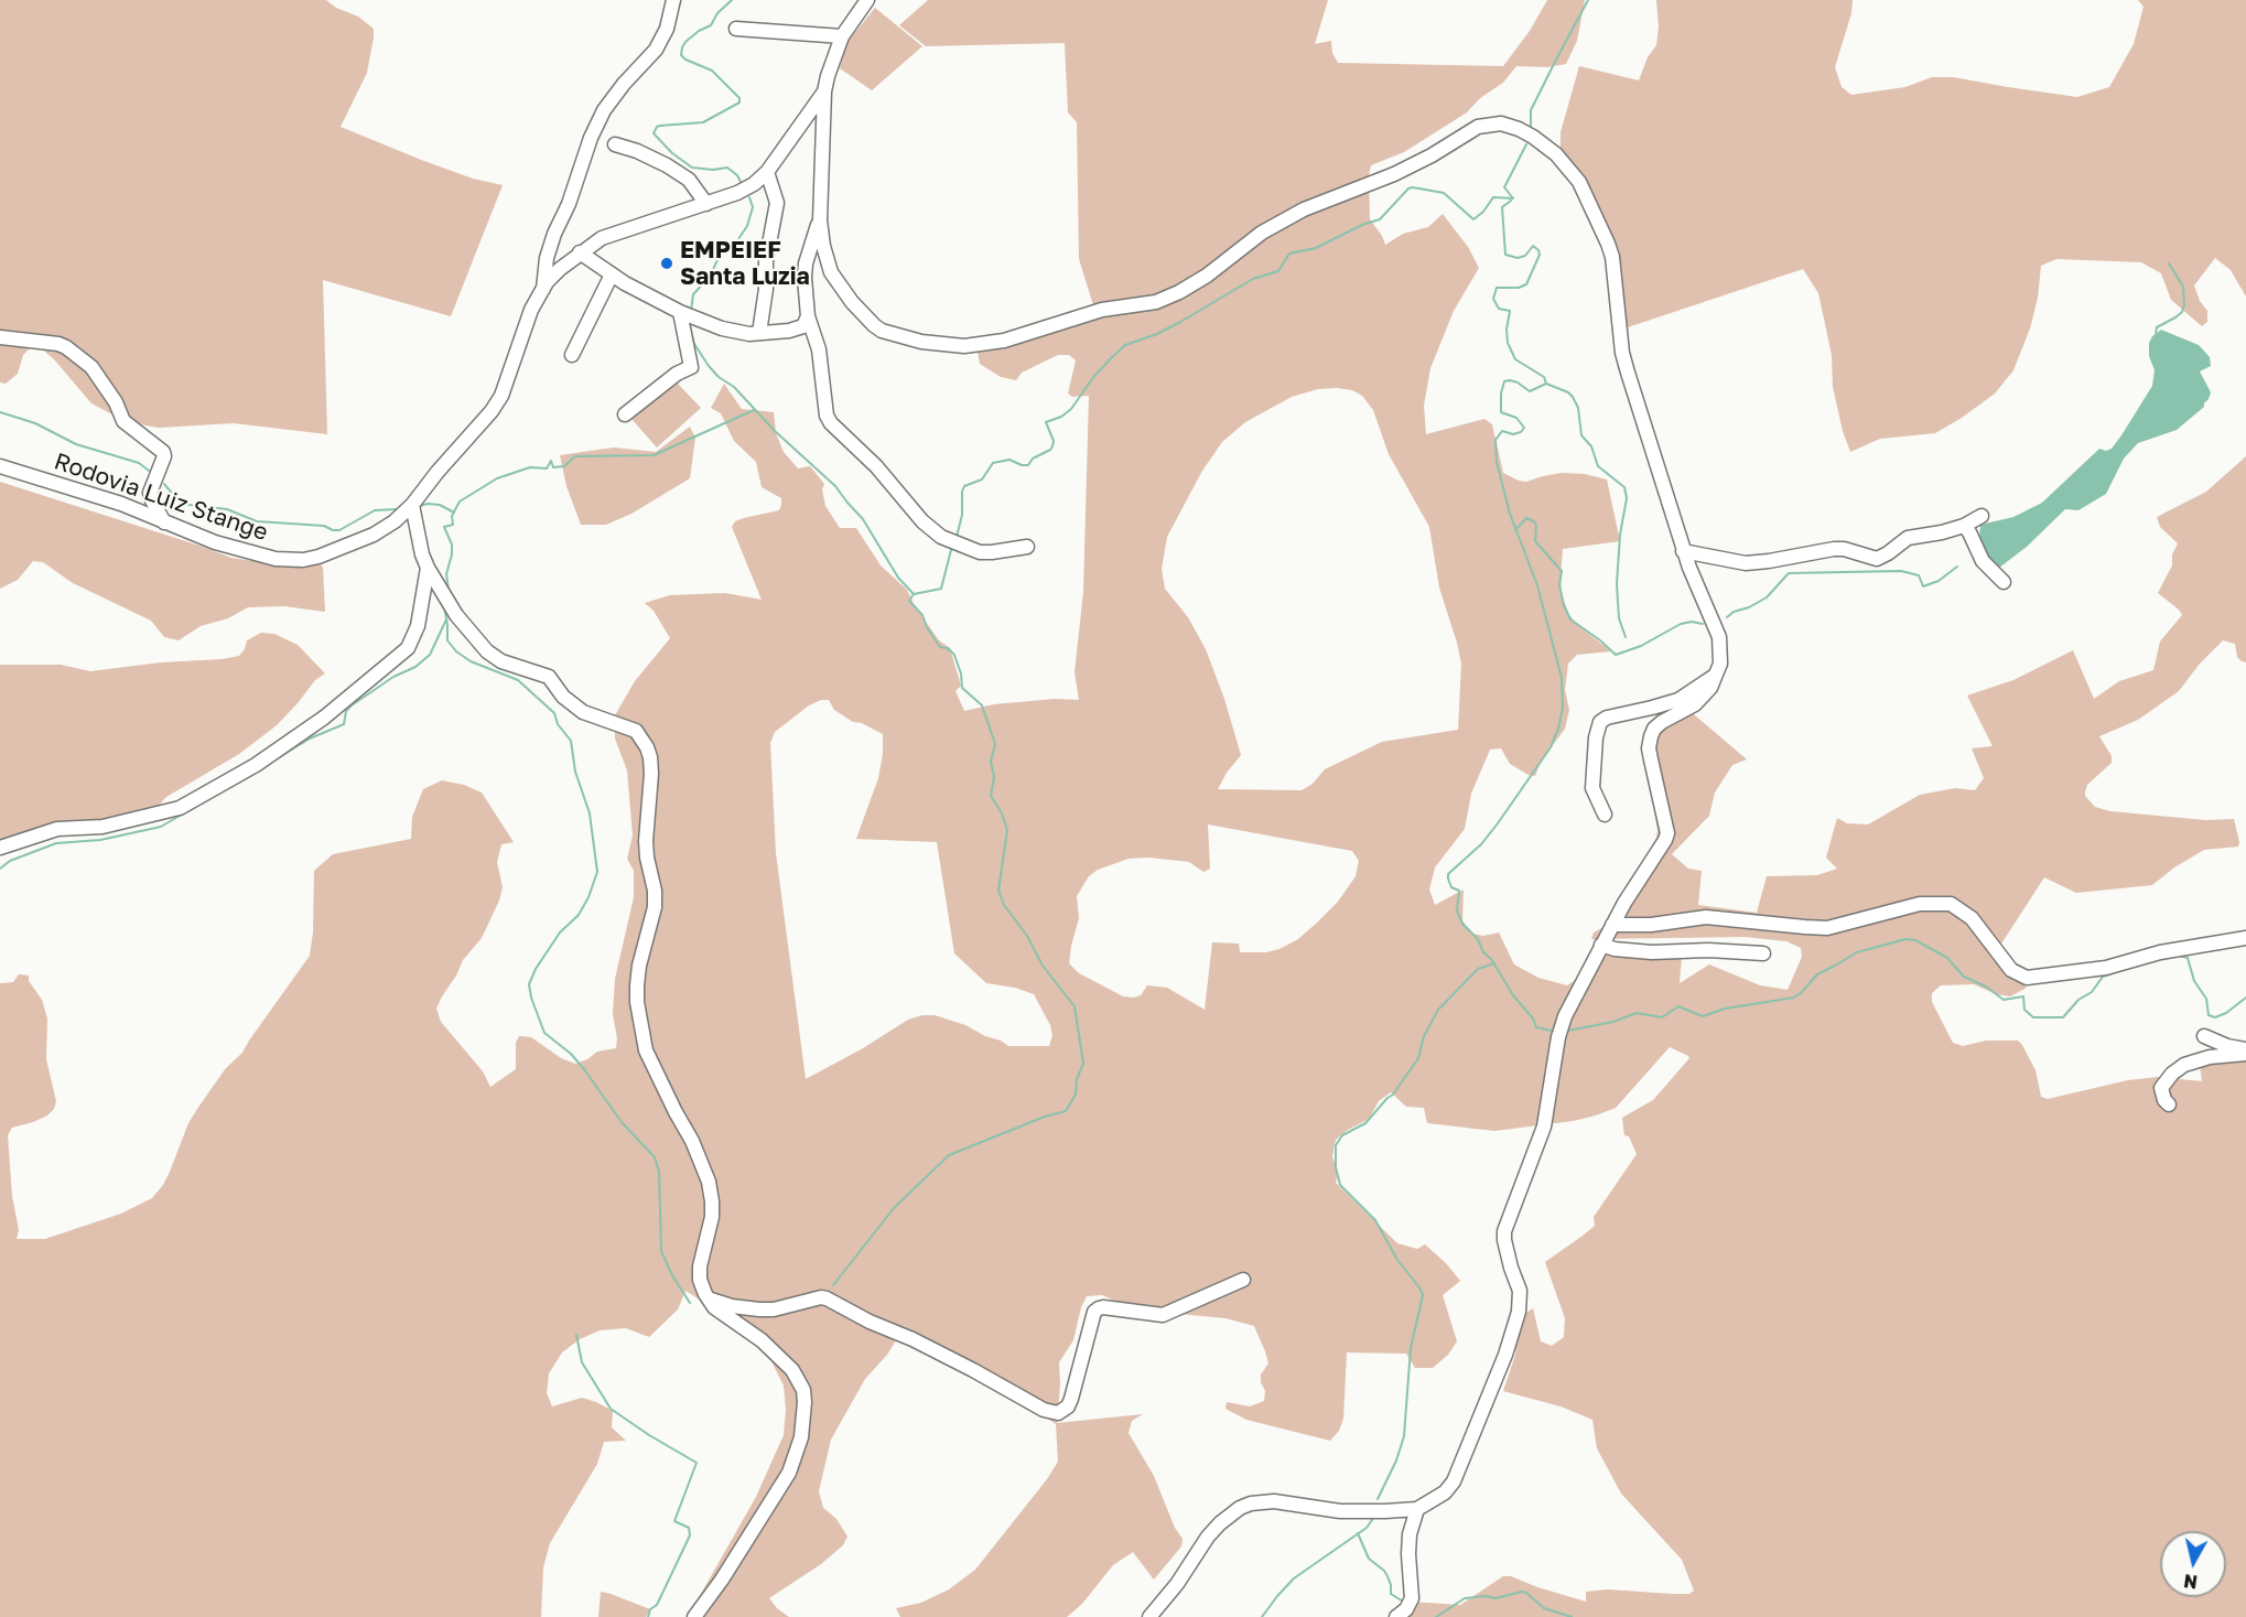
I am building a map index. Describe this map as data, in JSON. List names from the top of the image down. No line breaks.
{"streets":{"street":["Rodovia Luiz Stange"]},"places":["EMPEIEF Santa Luzia"],"north":"bottom"}
